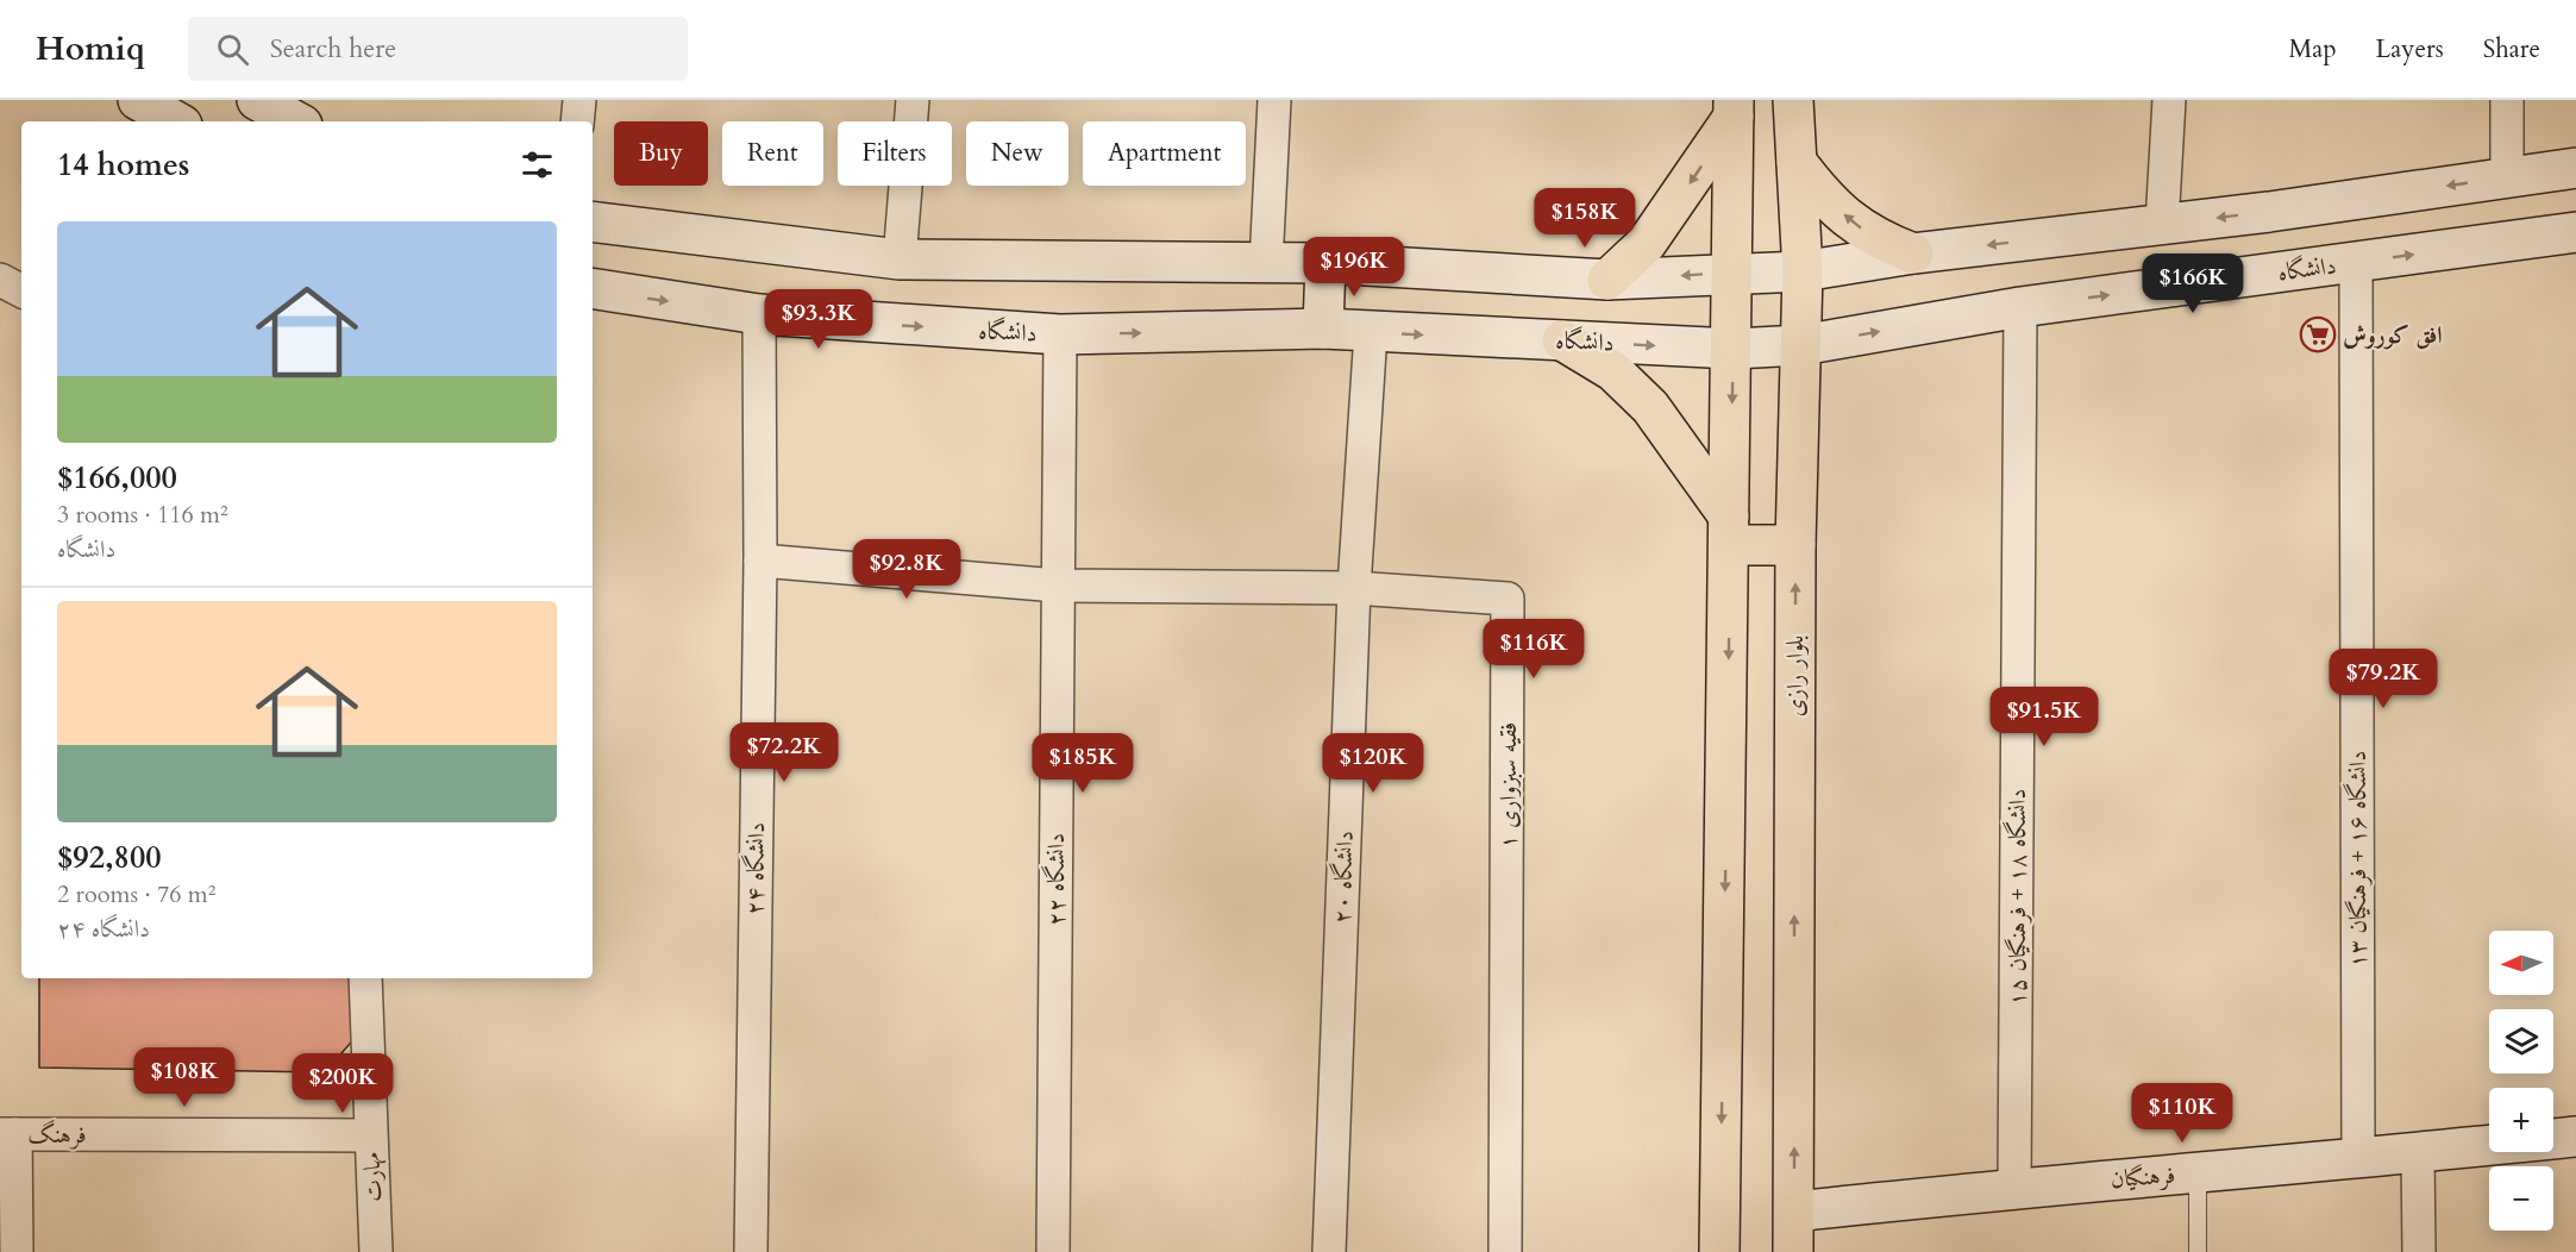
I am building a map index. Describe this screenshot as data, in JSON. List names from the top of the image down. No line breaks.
{"streets":{"main road":["دانشگاه","بلوار رازی","فرهنگیان"],"street":["فقیه سبزواری ۱","دانشگاه ۱۶ + فرهنگیان ۱۳","دانشگاه ۲۴","دانشگاه ۲۰","دانشگاه ۲۲","دانشگاه ۱۸ + فرهنگیان ۱۵","فرهنگ","مهارت"]},"crossings":[["دانشگاه","بلوار رازی"],["دانشگاه","دانشگاه ۱۶ + فرهنگیان ۱۳"],["دانشگاه","دانشگاه ۲۴"],["دانشگاه","دانشگاه ۲۰"],["دانشگاه","دانشگاه ۲۲"],["دانشگاه","دانشگاه ۱۸ + فرهنگیان ۱۵"],["بلوار رازی","فرهنگیان"],["فقیه سبزواری ۱","دانشگاه ۲۴"],["فقیه سبزواری ۱","دانشگاه ۲۰"],["فقیه سبزواری ۱","دانشگاه ۲۲"],["دانشگاه ۱۶ + فرهنگیان ۱۳","فرهنگیان"],["دانشگاه ۱۸ + فرهنگیان ۱۵","فرهنگیان"],["فرهنگ","مهارت"]],"places":{"supermarket":["افق کوروش"]},"north":"left","page":{"header":"Homiq","search":"Search here","nav":["Map","Layers","Share"],"chip":["Buy","Rent","Filters","New","Apartment"],"heading":"14 homes","price":["$158K","$196K","$166K","$93.3K","$92.8K","$116K","$79.2K","$91.5K","$72.2K","$185K","$120K","$108K","$200K","$110K"],"list":[{"name":"$166,000","note":"3 rooms · 116 m² · دانشگاه"},{"name":"$92,800","note":"2 rooms · 76 m² · دانشگاه ۲۴"}],"map_buttons":["+","−"]}}
